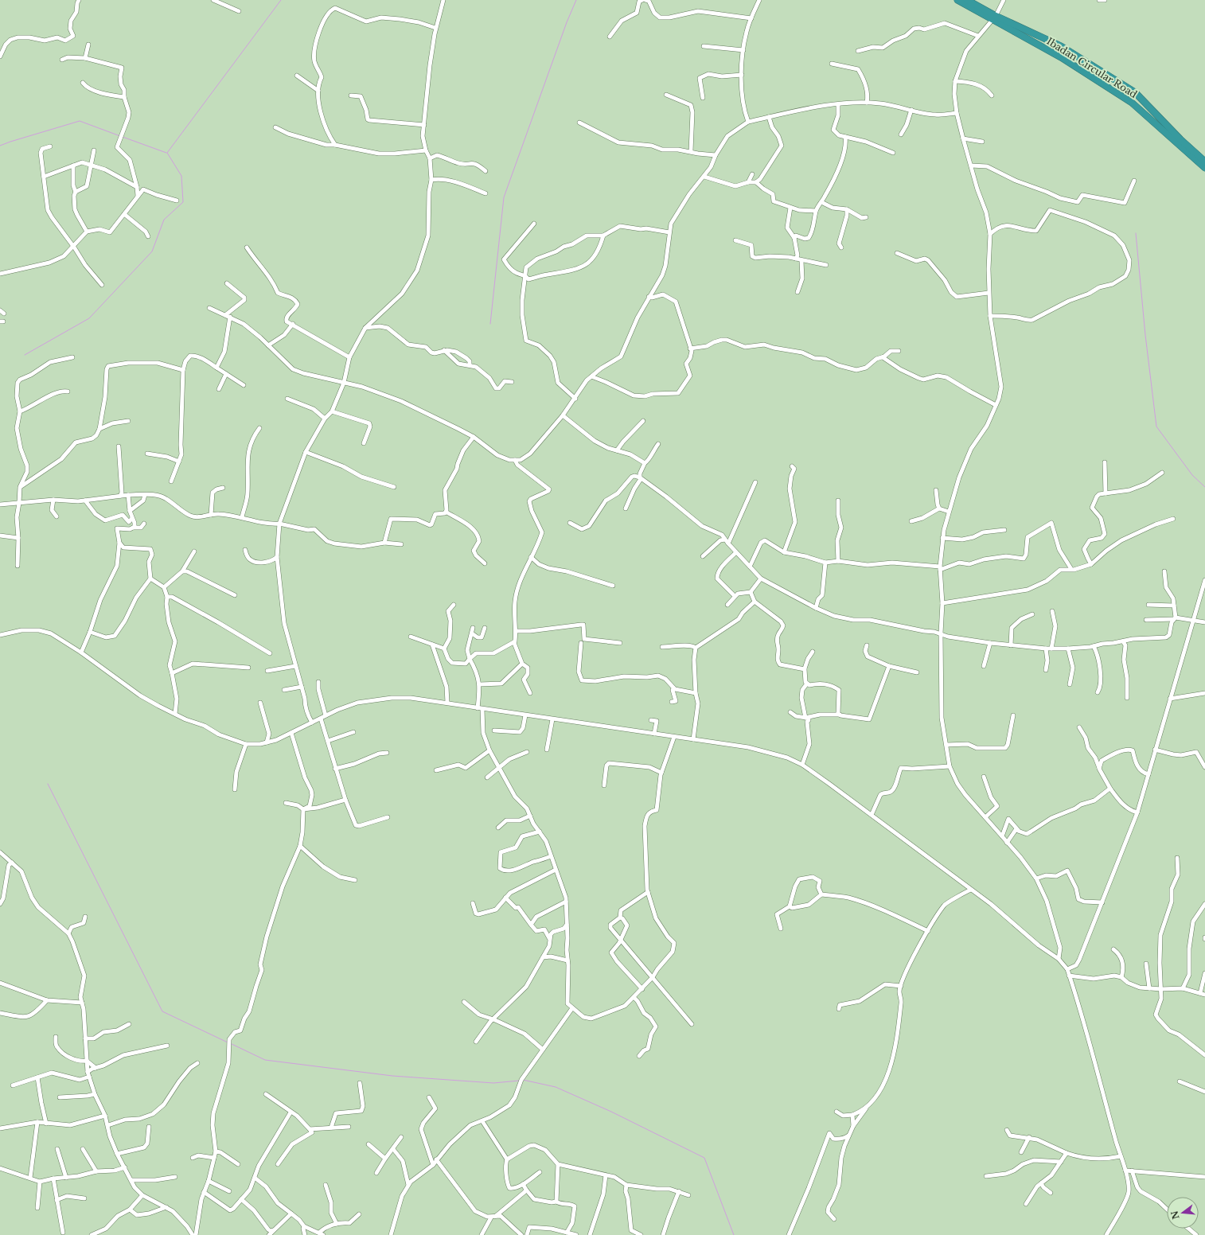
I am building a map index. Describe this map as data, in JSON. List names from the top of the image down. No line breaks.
{"streets":{"highway":["Ibadan Circular Road"]},"north":"left"}
